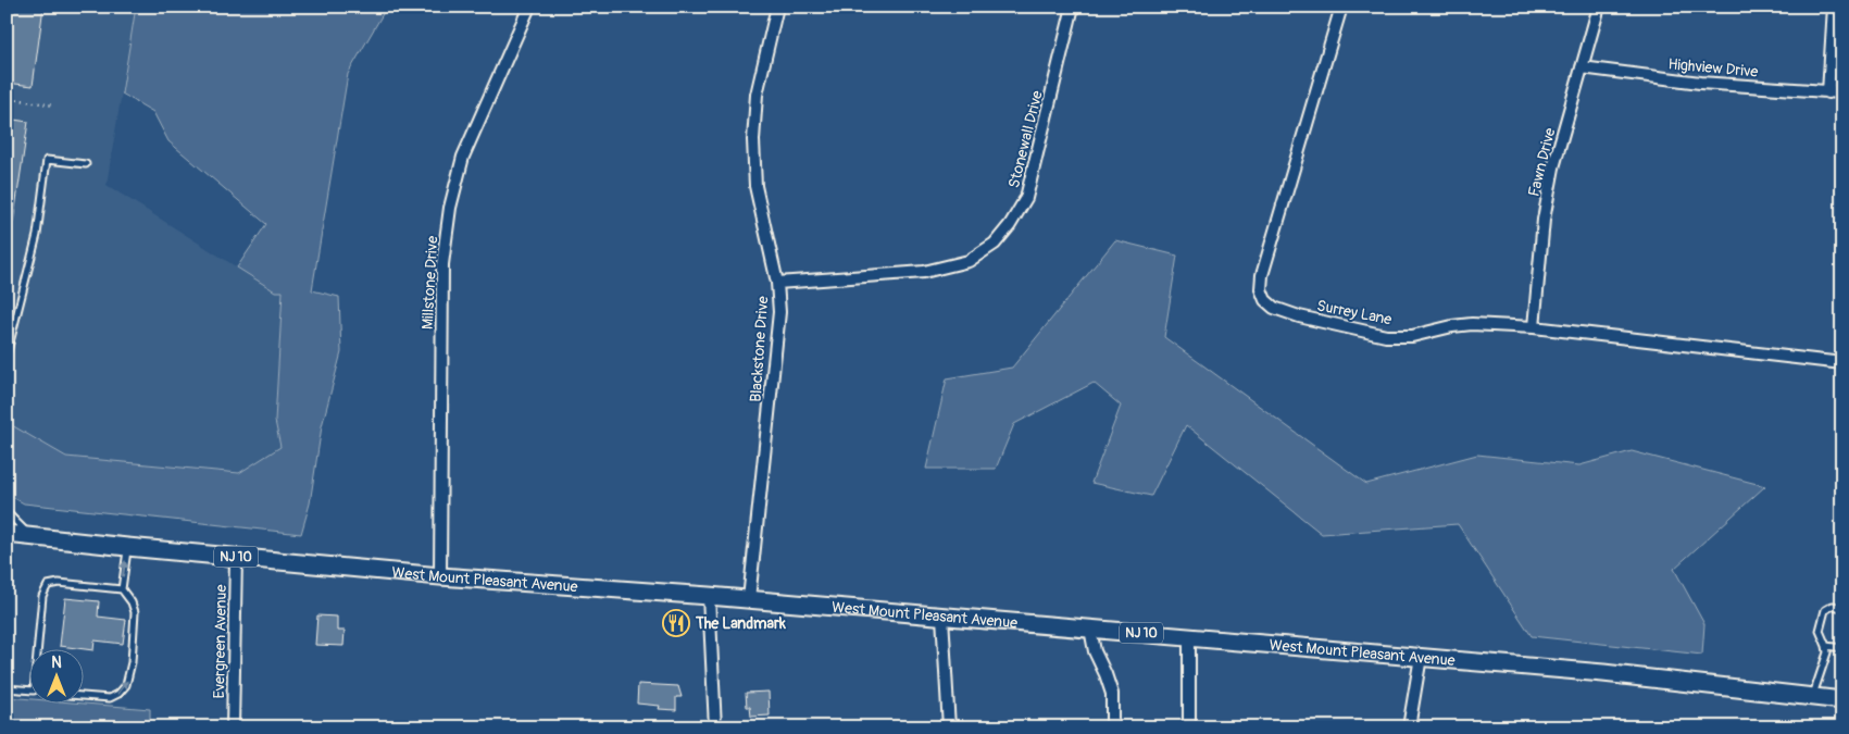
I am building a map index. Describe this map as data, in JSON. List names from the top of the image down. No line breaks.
{"streets":{"main road":["NJ 10","West Mount Pleasant Avenue"],"street":["Highview Drive","Stonewall Drive","Fawn Drive","Millstone Drive","Surrey Lane","Blackstone Drive","Evergreen Avenue"]},"crossings":[["Highview Drive","Fawn Drive"],["Stonewall Drive","Blackstone Drive"],["Fawn Drive","Surrey Lane"],["Millstone Drive","West Mount Pleasant Avenue"],["Blackstone Drive","West Mount Pleasant Avenue"],["West Mount Pleasant Avenue","Evergreen Avenue"]],"places":{"restaurant":["The Landmark"]},"north":"top"}
